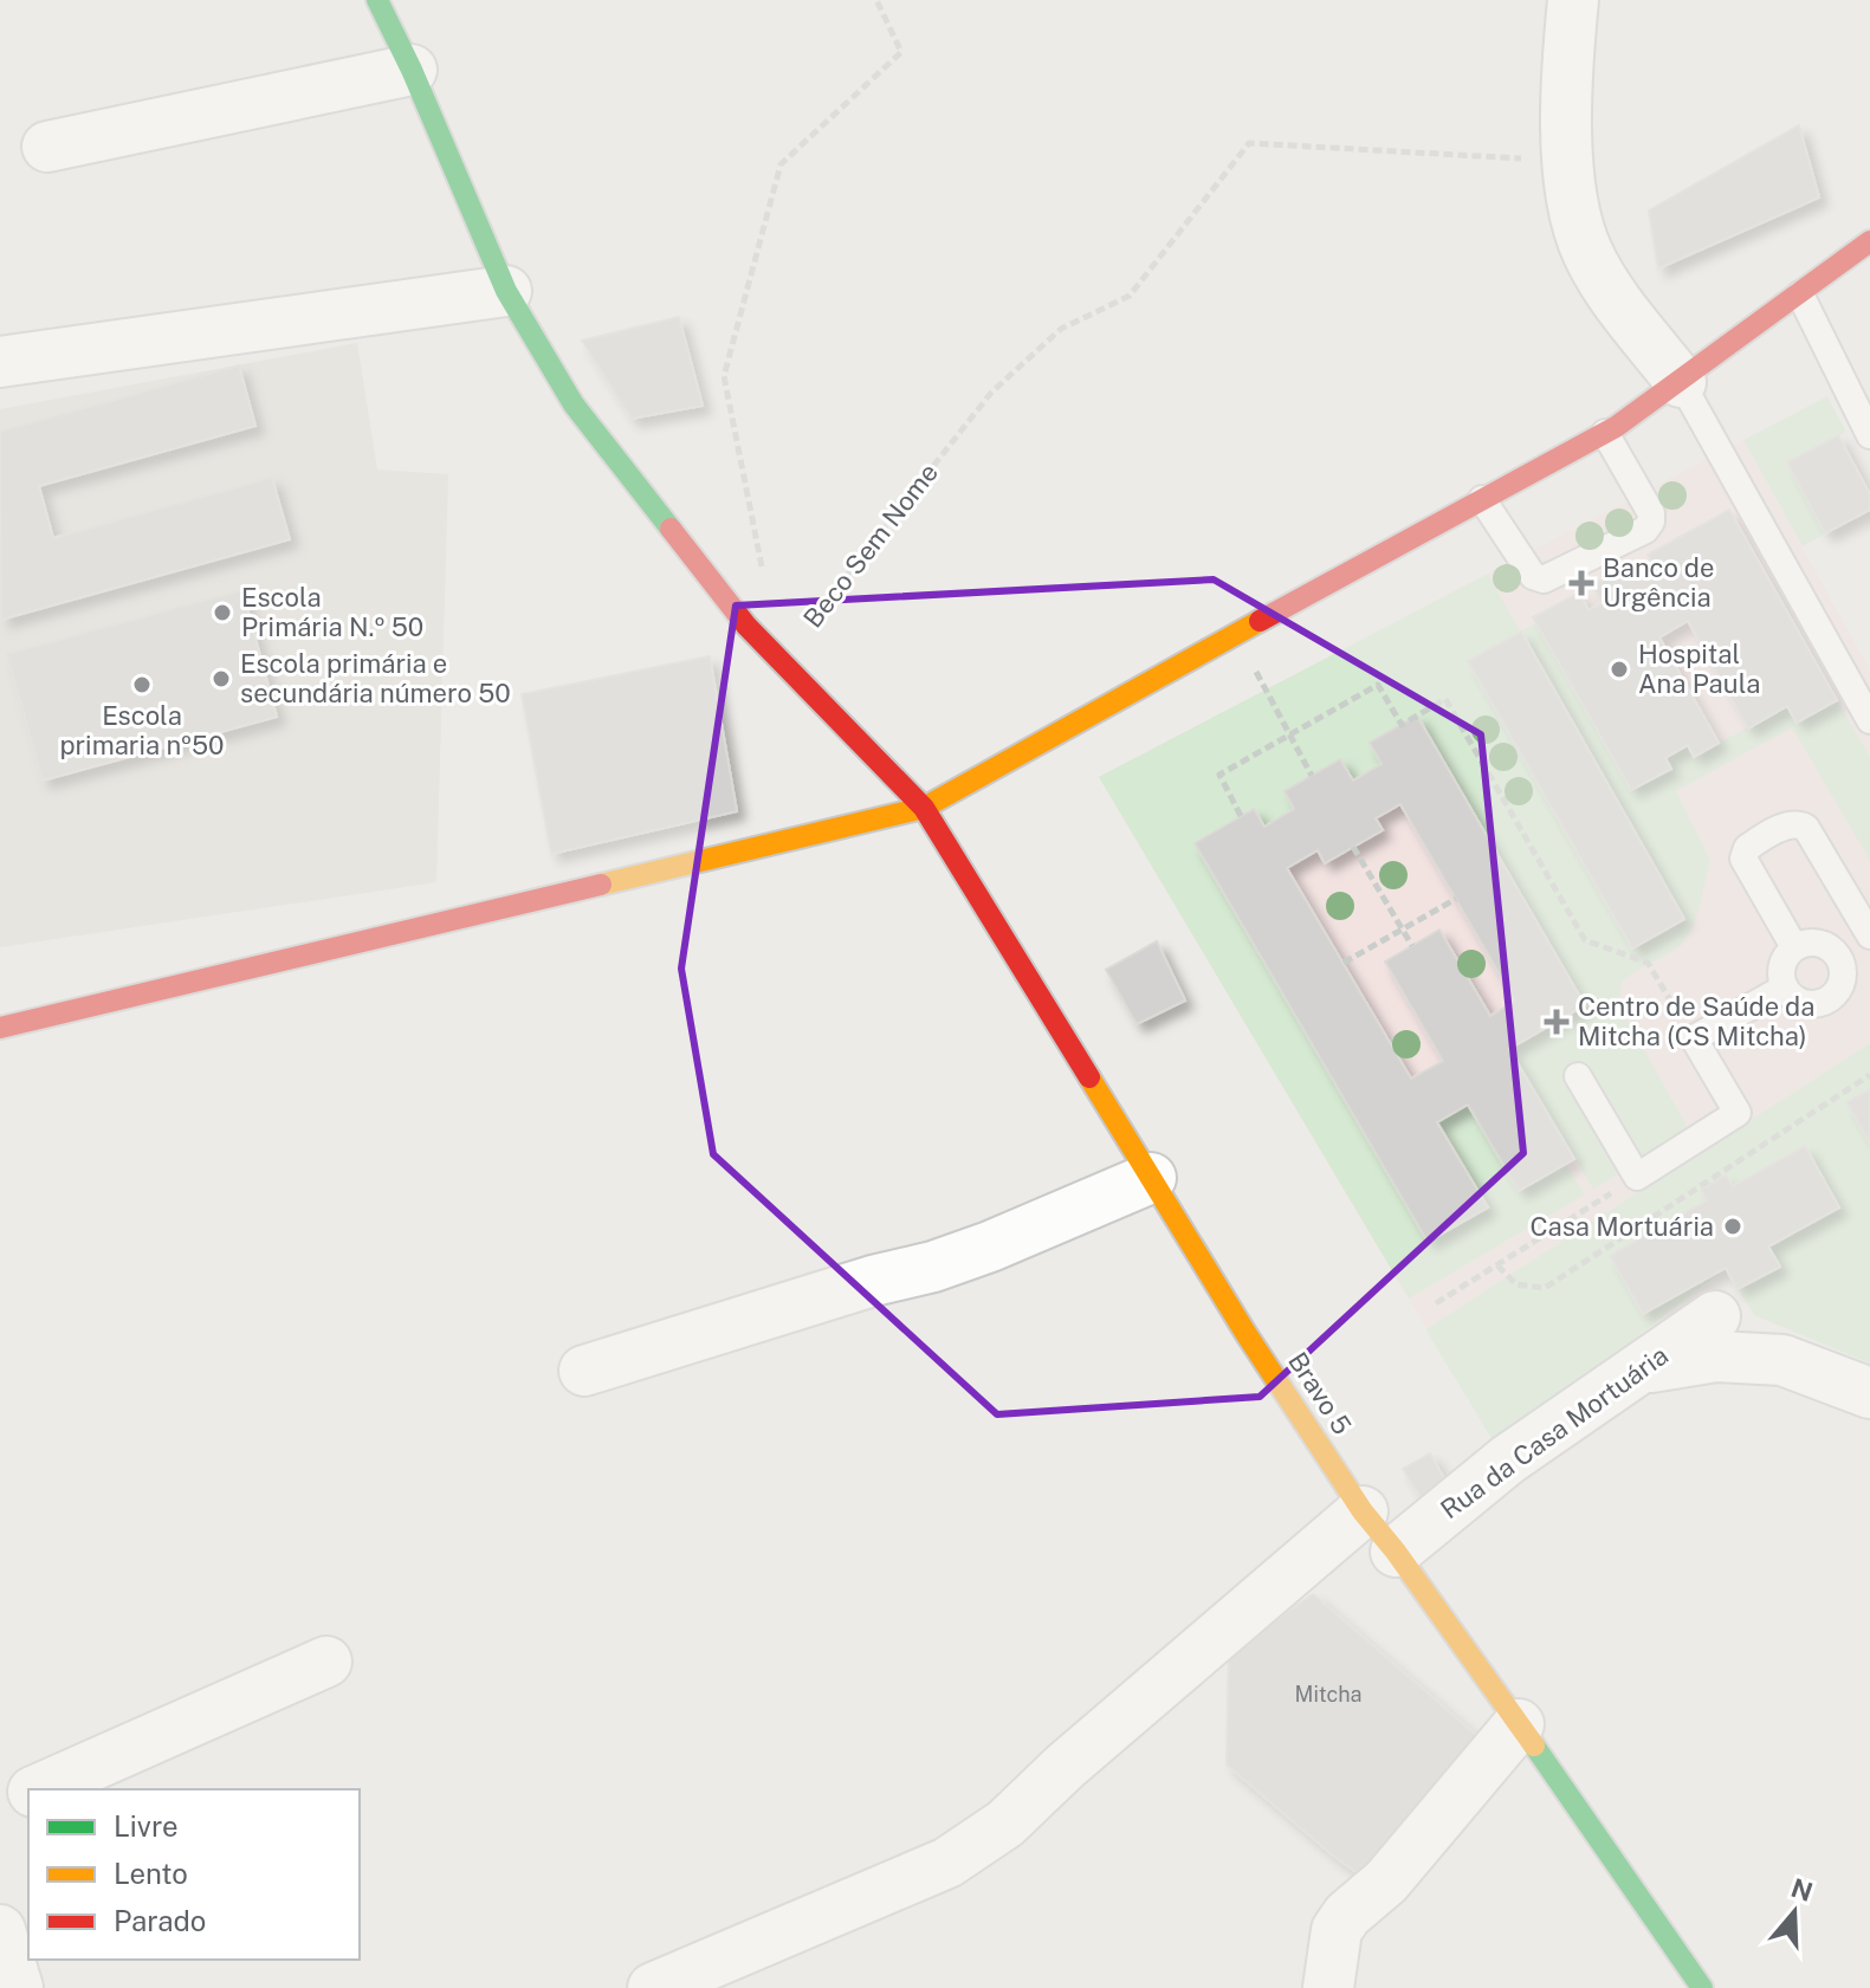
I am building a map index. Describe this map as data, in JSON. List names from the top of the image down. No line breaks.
{"streets":{"street":["Bravo 5","Rua da Casa Mortuária"],"path":["Beco Sem Nome"]},"crossings":[["Beco Sem Nome","Bravo 5"],["Bravo 5","Rua da Casa Mortuária"]],"places":{"health":["Banco de Urgência","Centro de Saúde da Mitcha (CS Mitcha)"],"other":["Escola Primária N.º 50","Hospital Ana Paula","Escola primária e secundária número 50","Escola primaria nº50","Casa Mortuária"]},"house_numbers":["Mitcha"],"legend":["Livre","Lento","Parado"],"north":"top"}
